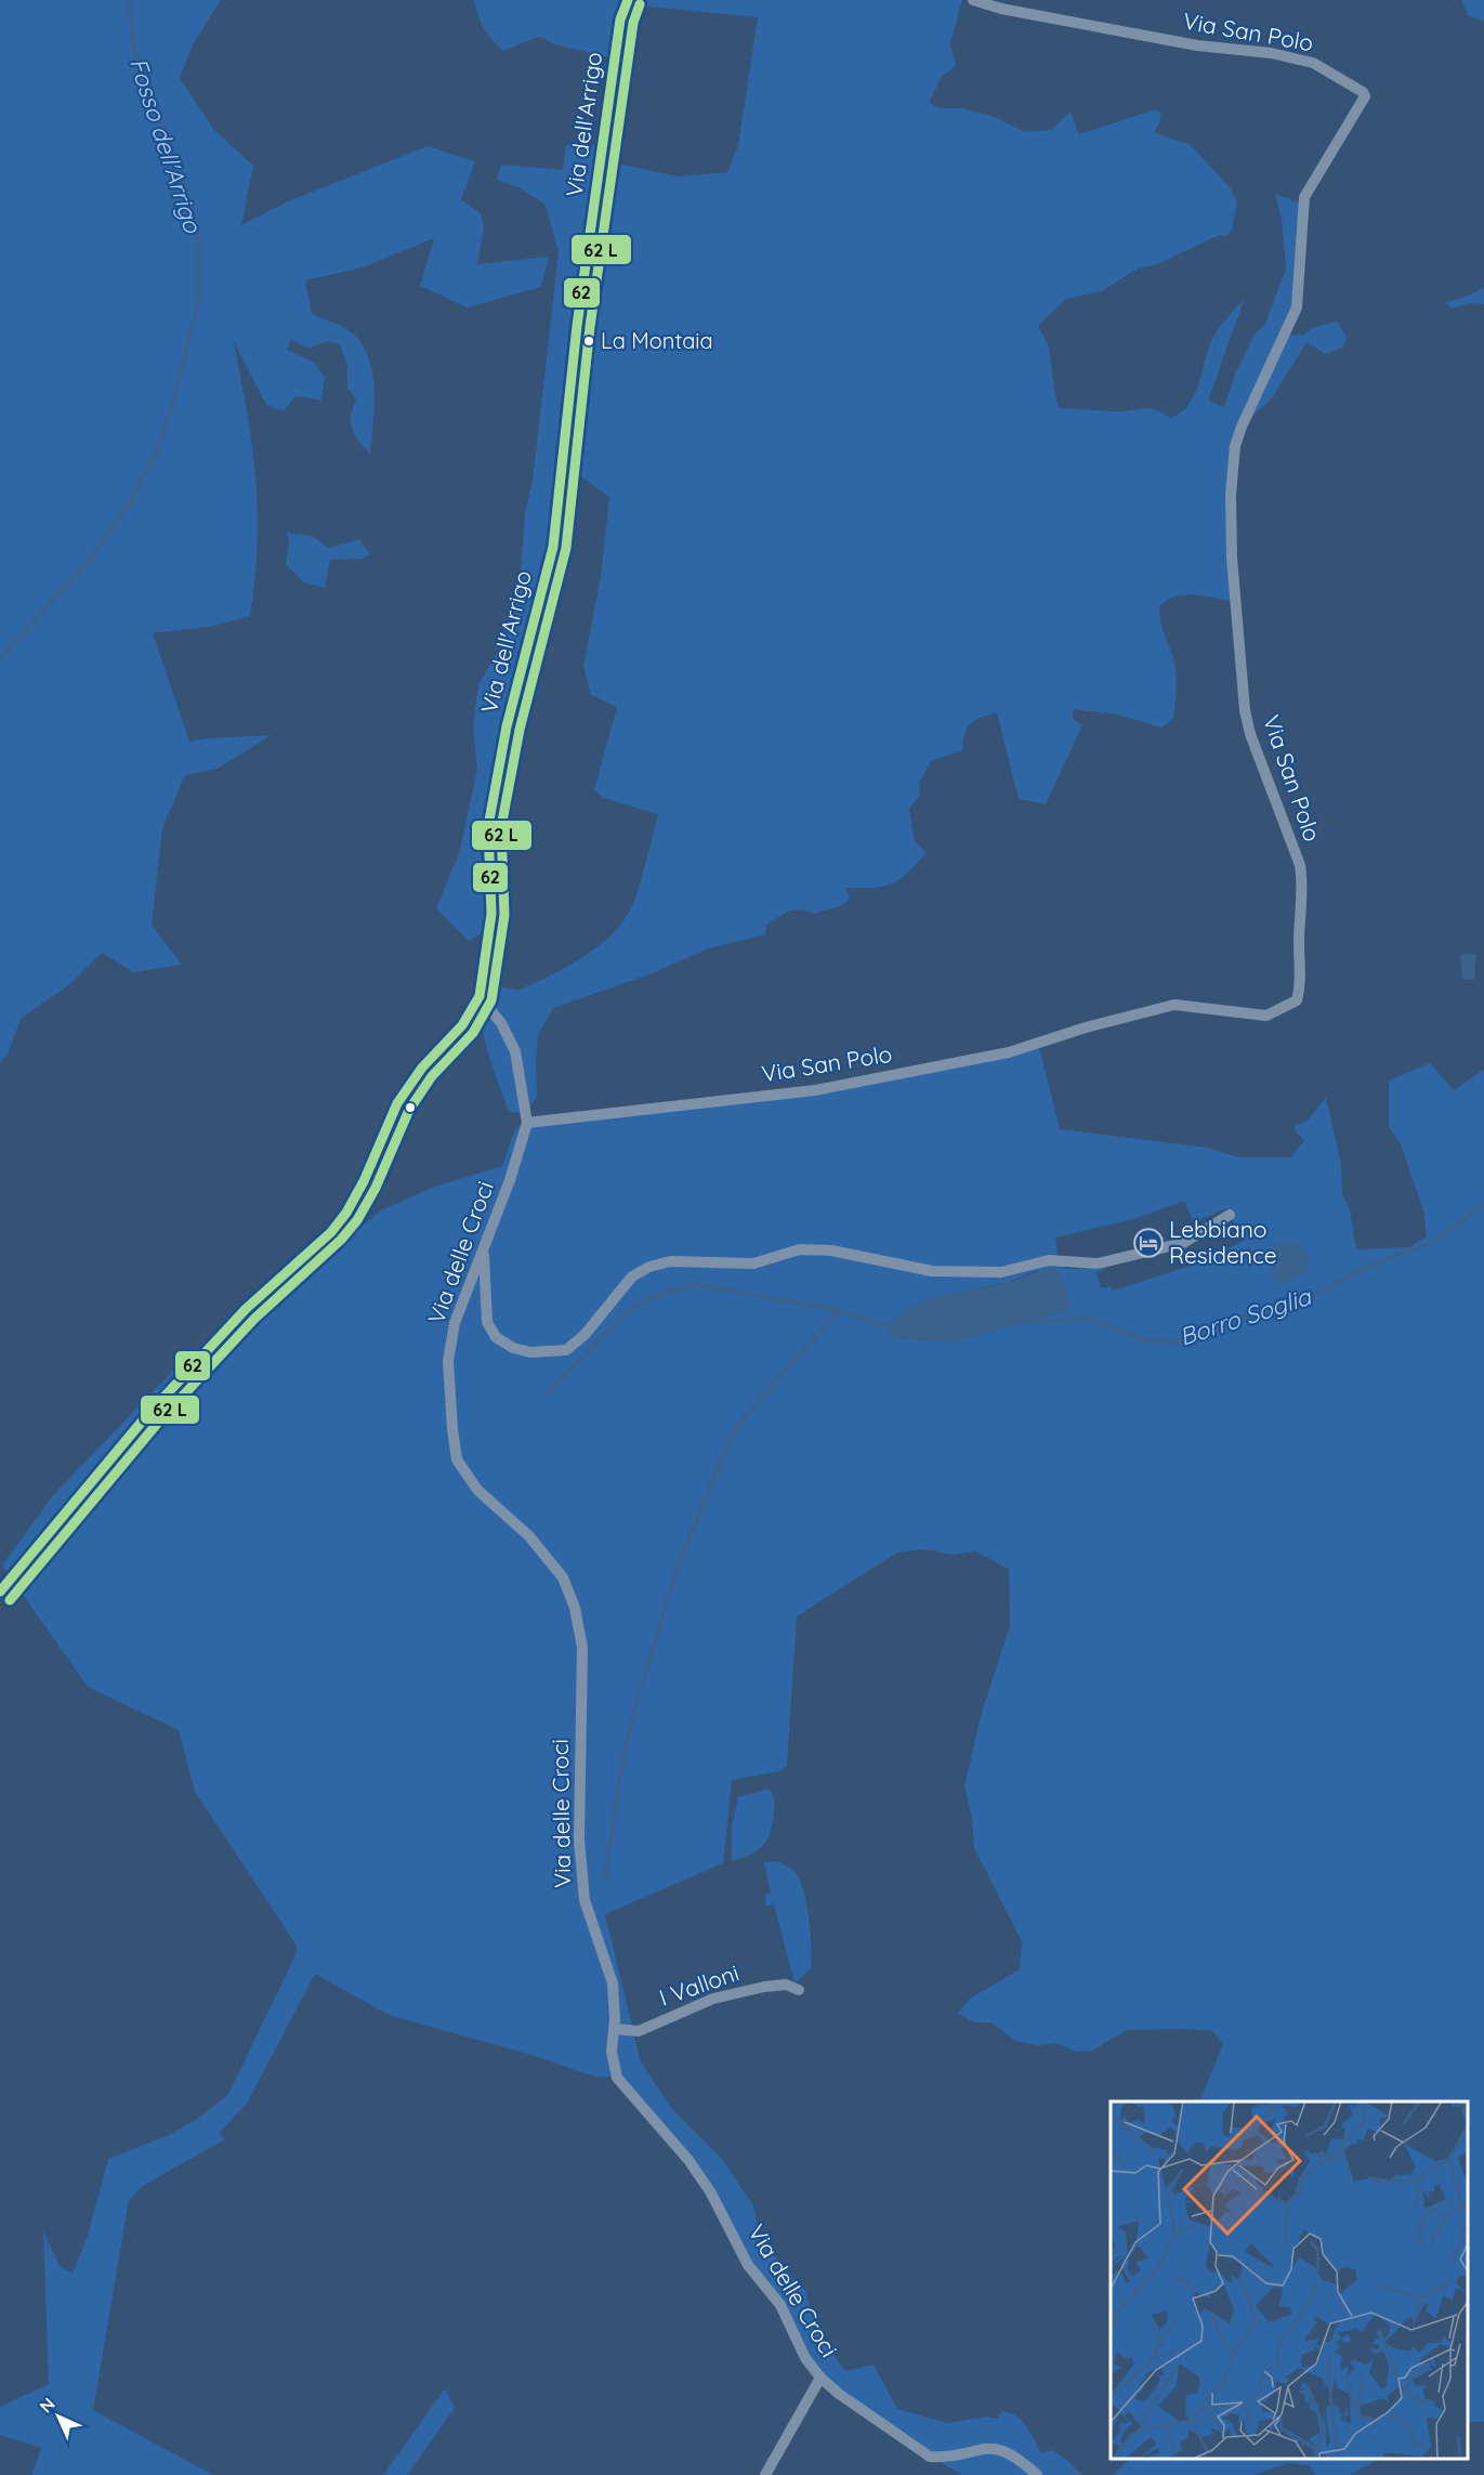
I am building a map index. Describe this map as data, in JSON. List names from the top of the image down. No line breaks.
{"streets":{"street":["Via San Polo","Via dell'Arrigo","Via delle Croci","I Valloni"]},"crossings":[["Via San Polo","Via delle Croci"],["Via dell'Arrigo","Via delle Croci"],["Via delle Croci","I Valloni"]],"water":["Fosso dell'Arrigo","Borro Soglia"],"places":{"other":["La Montaia"],"hotel":["Lebbiano Residence"]},"lines":["transit line 62"],"north":"top left"}
